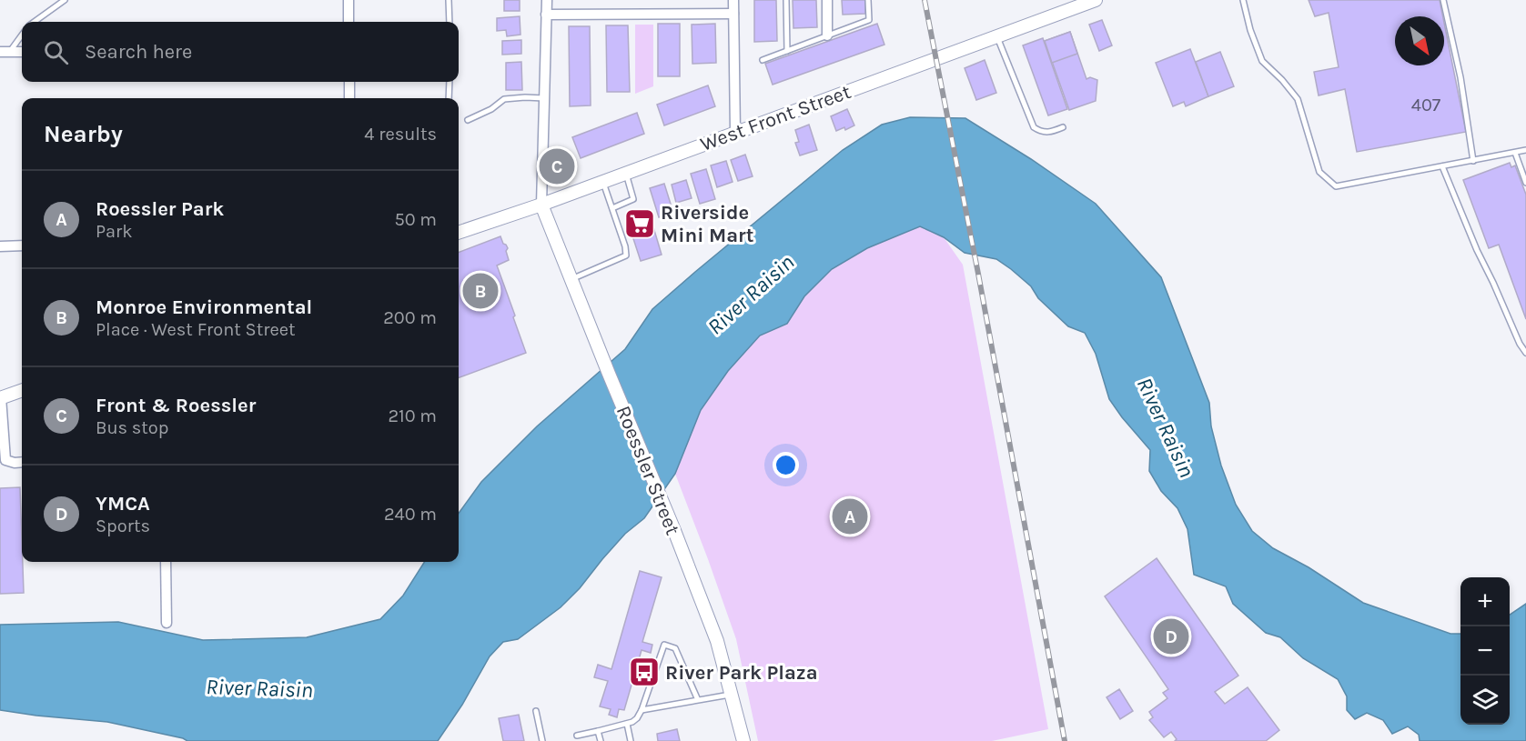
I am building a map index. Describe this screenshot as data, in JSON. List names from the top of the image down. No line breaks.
{"streets":{"street":["West Front Street","Roessler Street"]},"crossings":[["West Front Street","Roessler Street"]],"water":["River Raisin"],"places":{"supermarket":["Riverside Mini Mart"],"bus stop":["River Park Plaza"]},"house_numbers":["407"],"north":"bottom right","page":{"search":"Search here","heading":["Nearby","4 results"],"pins":["C","B","A","D"],"list":[{"mark":"A","name":"Roessler Park","note":"Park","value":"50 m"},{"mark":"B","name":"Monroe Environmental","note":"Place · West Front Street","value":"200 m"},{"mark":"C","name":"Front & Roessler","note":"Bus stop","value":"210 m"},{"mark":"D","name":"YMCA","note":"Sports","value":"240 m"}],"map_buttons":["+","−"]}}
